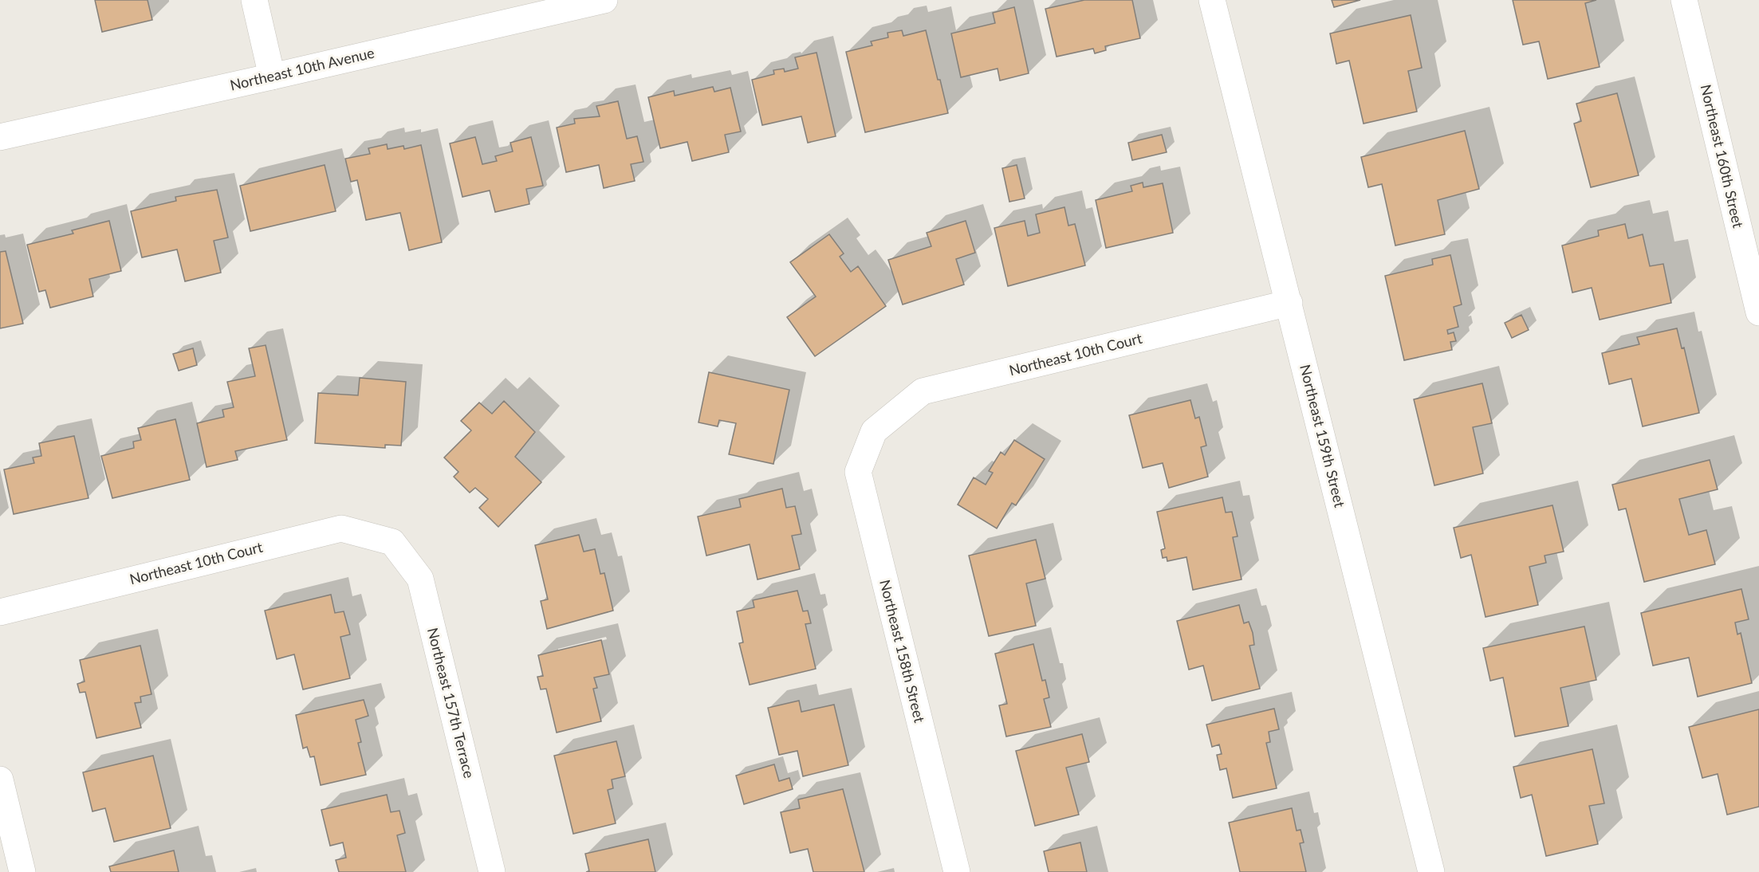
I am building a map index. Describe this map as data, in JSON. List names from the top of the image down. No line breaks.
{"streets":{"street":["Northeast 10th Avenue","Northeast 160th Street","Northeast 10th Court","Northeast 159th Street","Northeast 158th Street","Northeast 157th Terrace"]},"crossings":[["Northeast 10th Court","Northeast 159th Street"],["Northeast 10th Court","Northeast 158th Street"],["Northeast 10th Court","Northeast 157th Terrace"]]}
